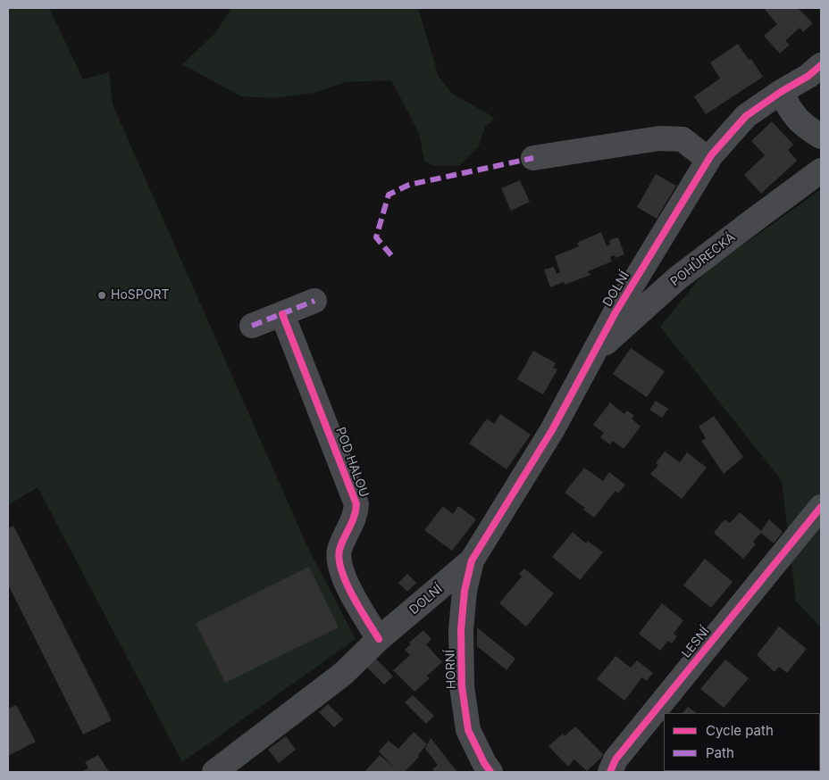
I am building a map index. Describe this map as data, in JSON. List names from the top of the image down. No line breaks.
{"streets":{"street":["POHŮRECKÁ","DOLNÍ","POD HALOU","LESNÍ","HORNÍ"]},"crossings":[["POHŮRECKÁ","DOLNÍ"],["DOLNÍ","POD HALOU"],["DOLNÍ","HORNÍ"]],"places":["HoSPORT"],"legend":["Cycle path","Path"]}
